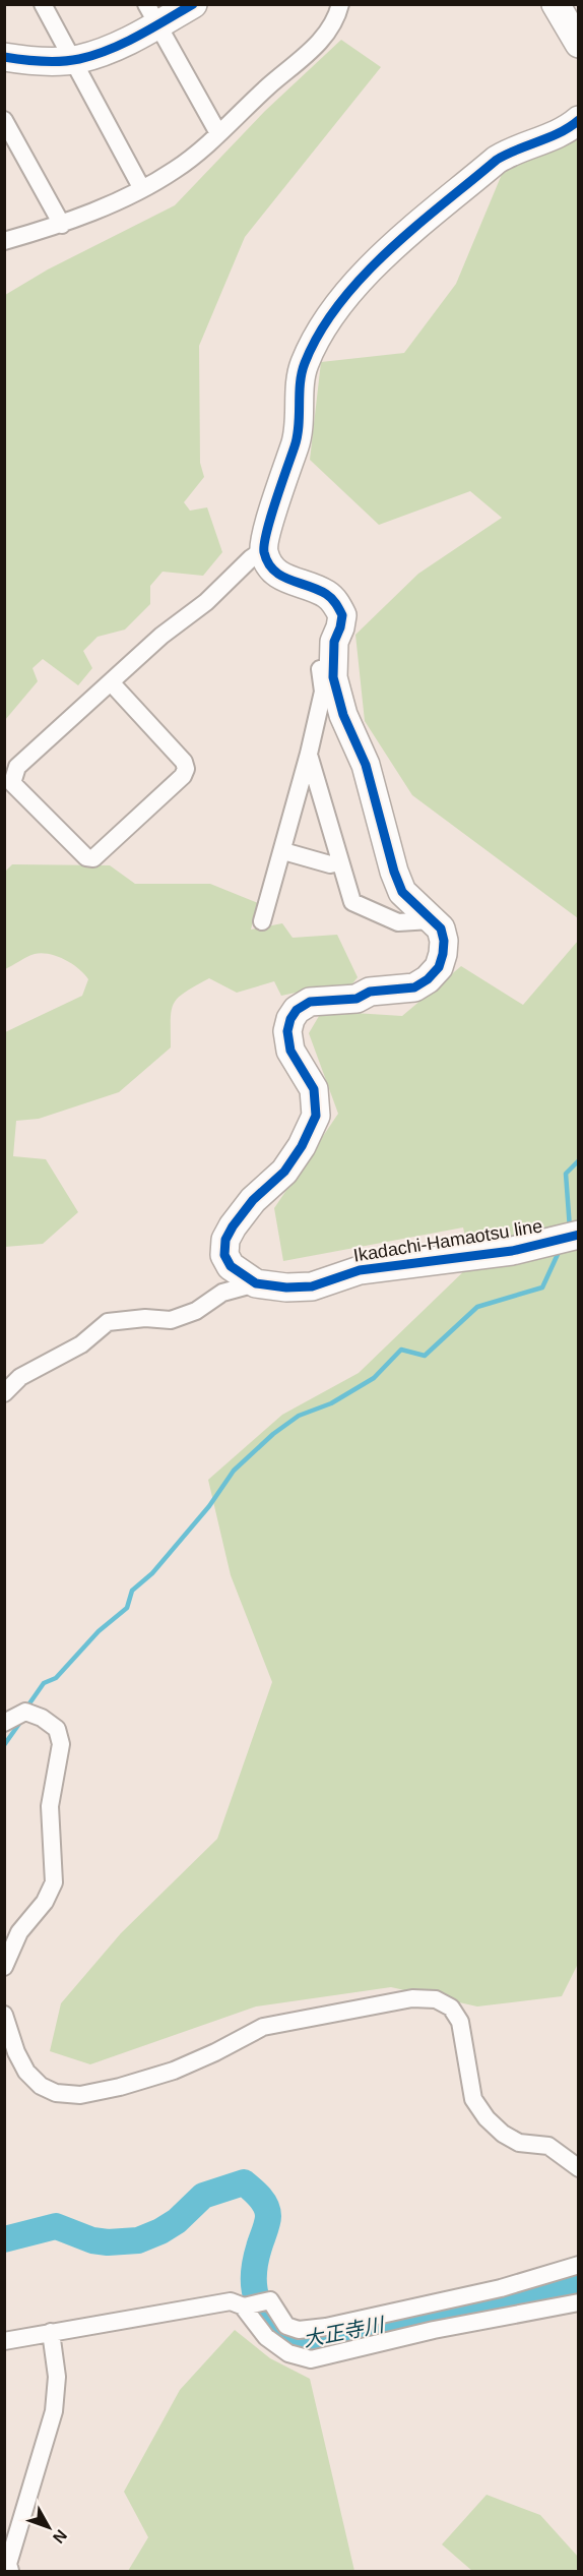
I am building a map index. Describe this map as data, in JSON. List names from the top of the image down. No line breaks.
{"streets":{"main road":["Ikadachi-Hamaotsu line"]},"water":["大正寺川"],"north":"bottom right"}
